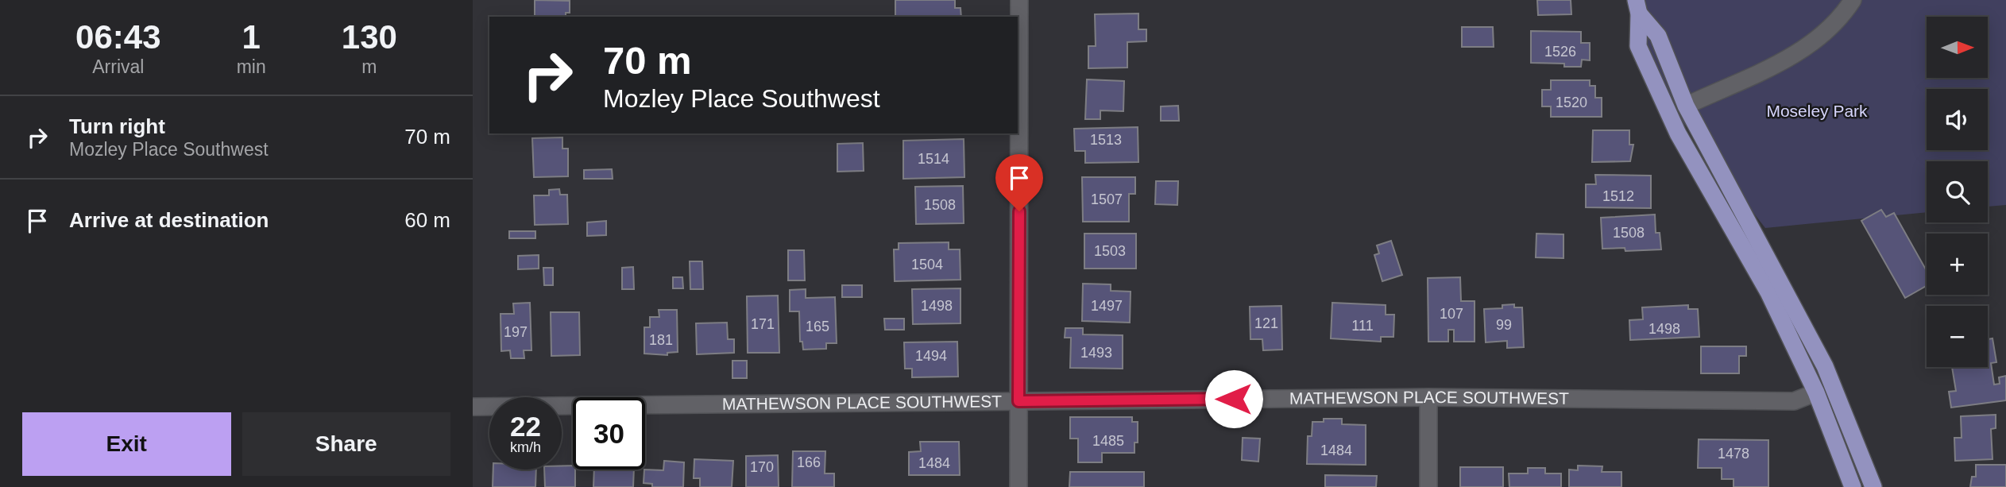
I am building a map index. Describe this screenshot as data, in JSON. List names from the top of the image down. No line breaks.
{"streets":{"street":["MATHEWSON PLACE SOUTHWEST"]},"parks":["Moseley Park"],"house_numbers":["1526","1520","1513","1514","1512","1507","1508","1508","1503","1504","1498","1497","107","121","171","99","111","165","1498","197","181","1493","1494","1485","1484","1478","166","1484","170"],"north":"right","page":{"eta":["06:43","Arrival","1","min","130","m"],"map_buttons":["+","−"],"turn":["70 m","Mozley Place Southwest"],"list":[{"name":"Turn right","note":"Mozley Place Southwest","value":"70 m"},{"name":"Arrive at destination","value":"60 m"}],"speed":"22 km/h","limit":"30","buttons":["Exit","Share"]}}
